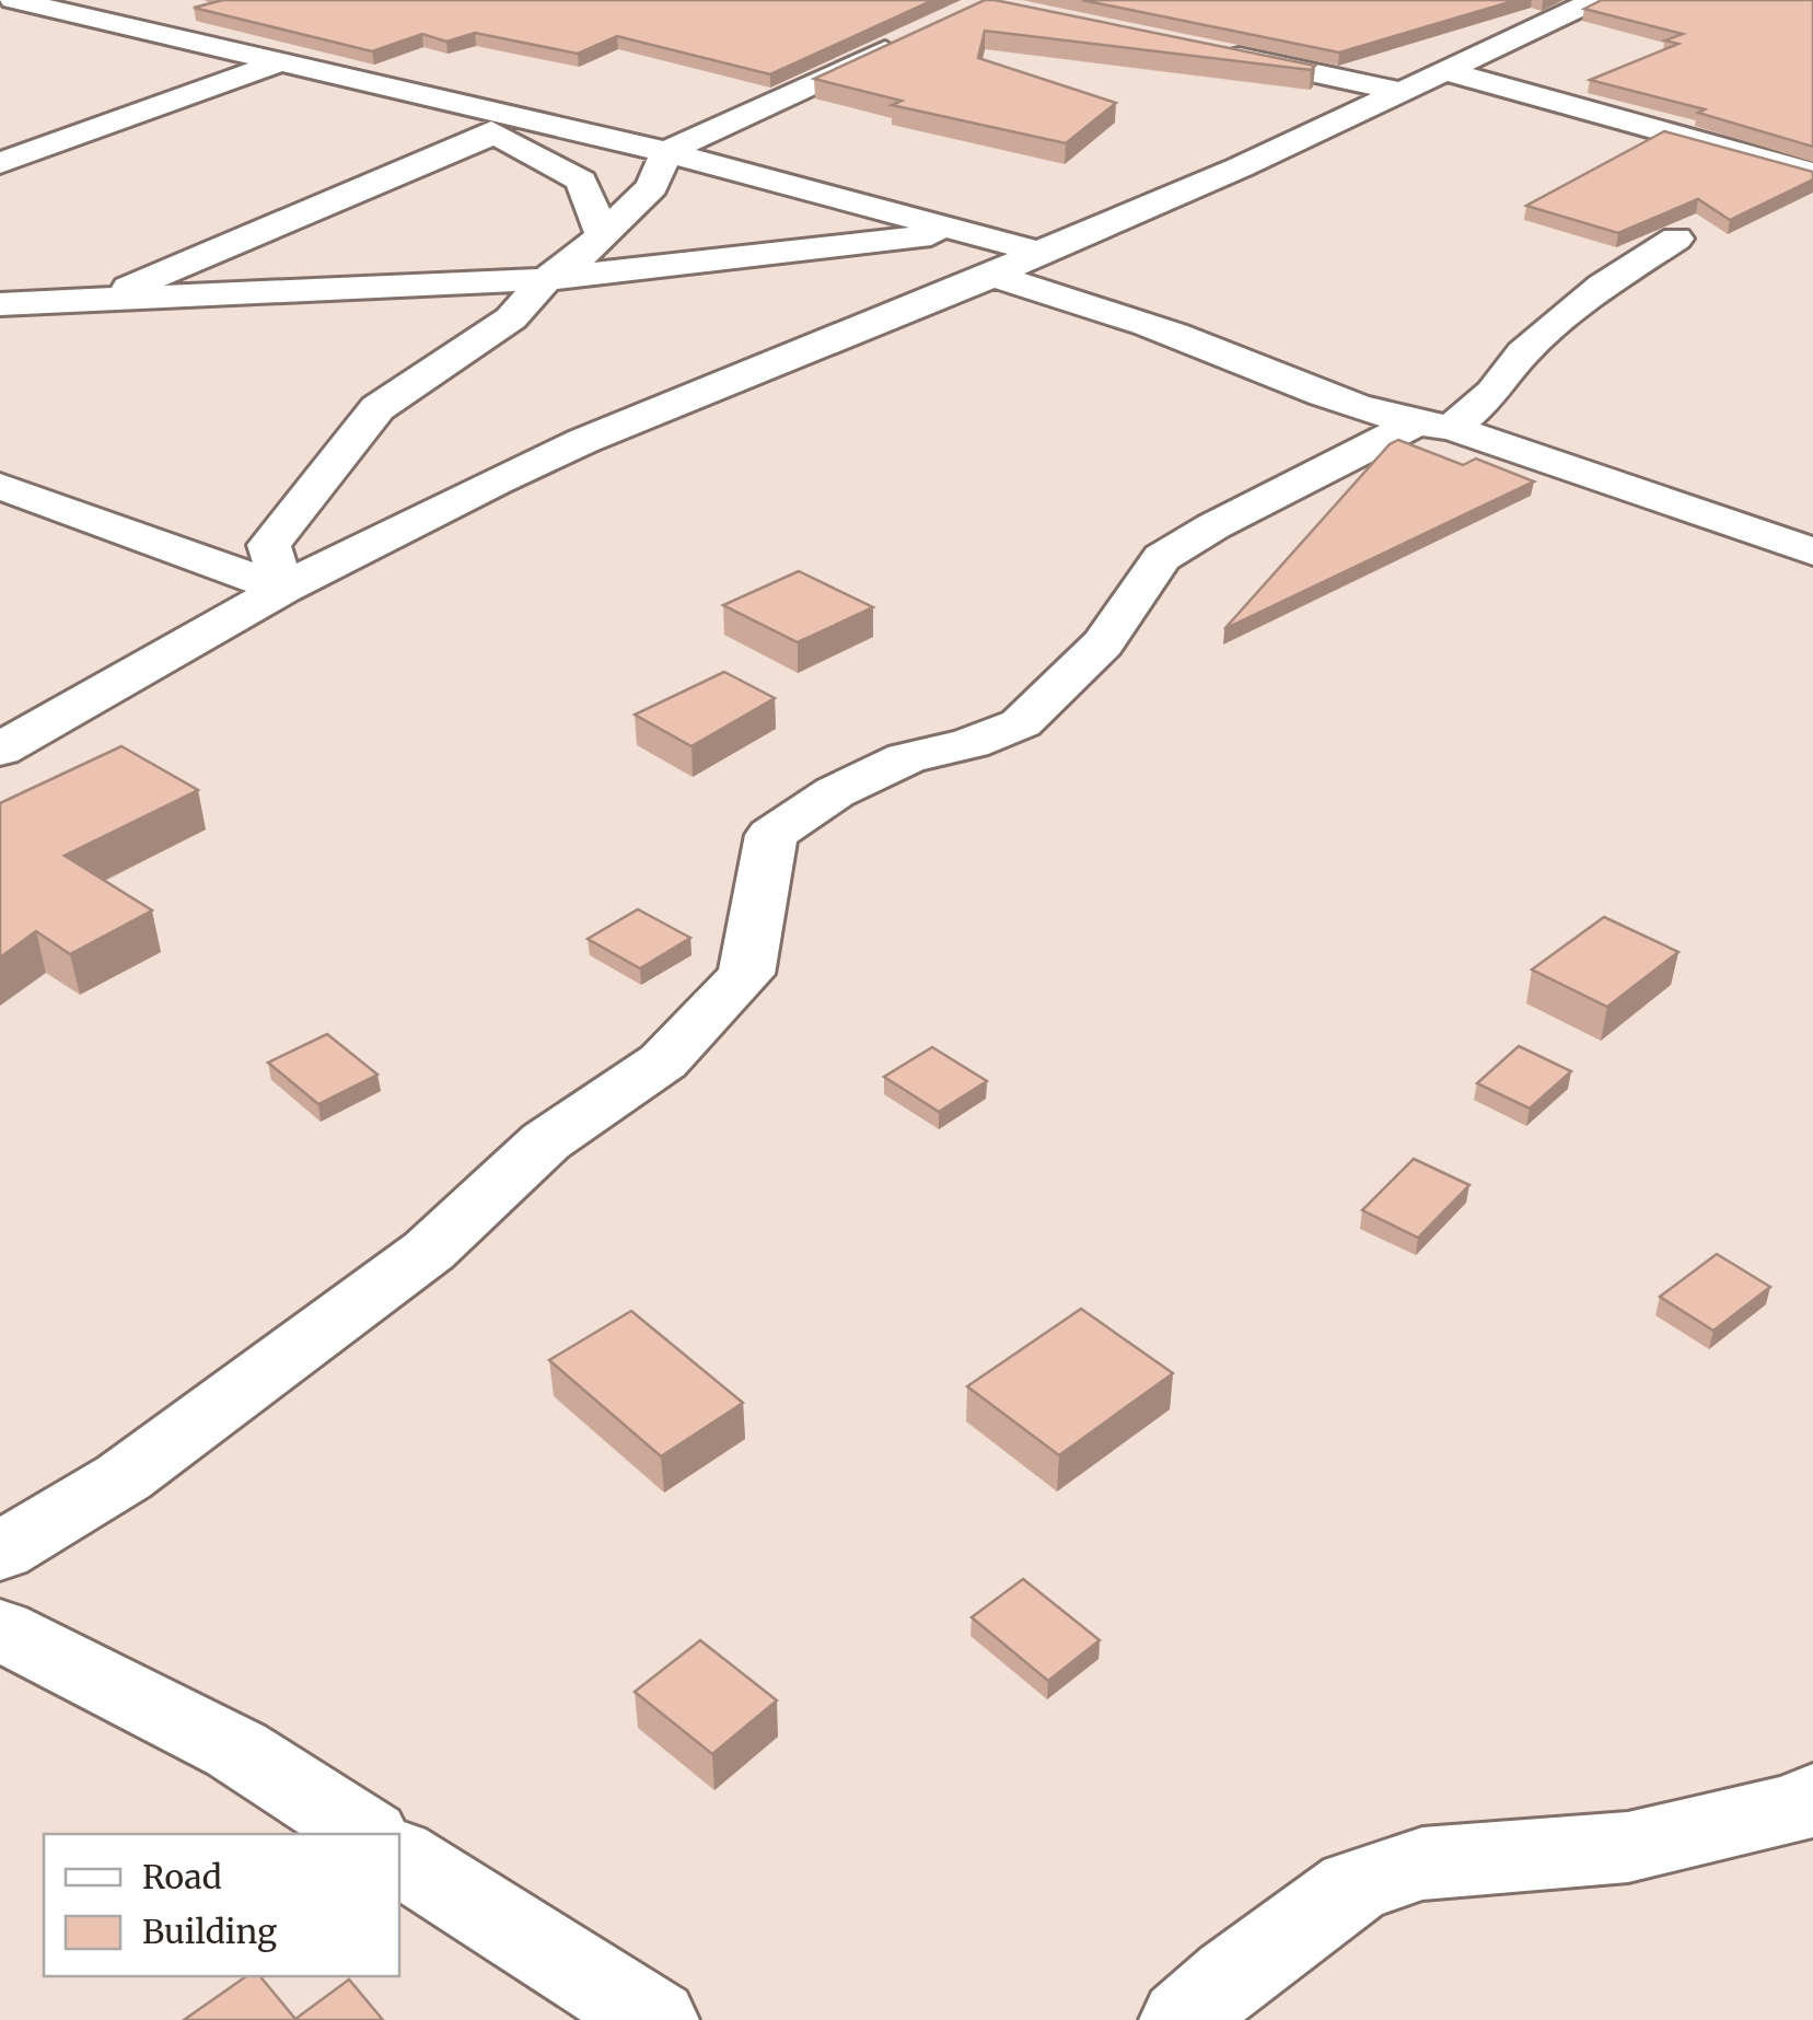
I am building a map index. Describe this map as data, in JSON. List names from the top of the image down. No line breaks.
{"legend":["Road","Building"]}
